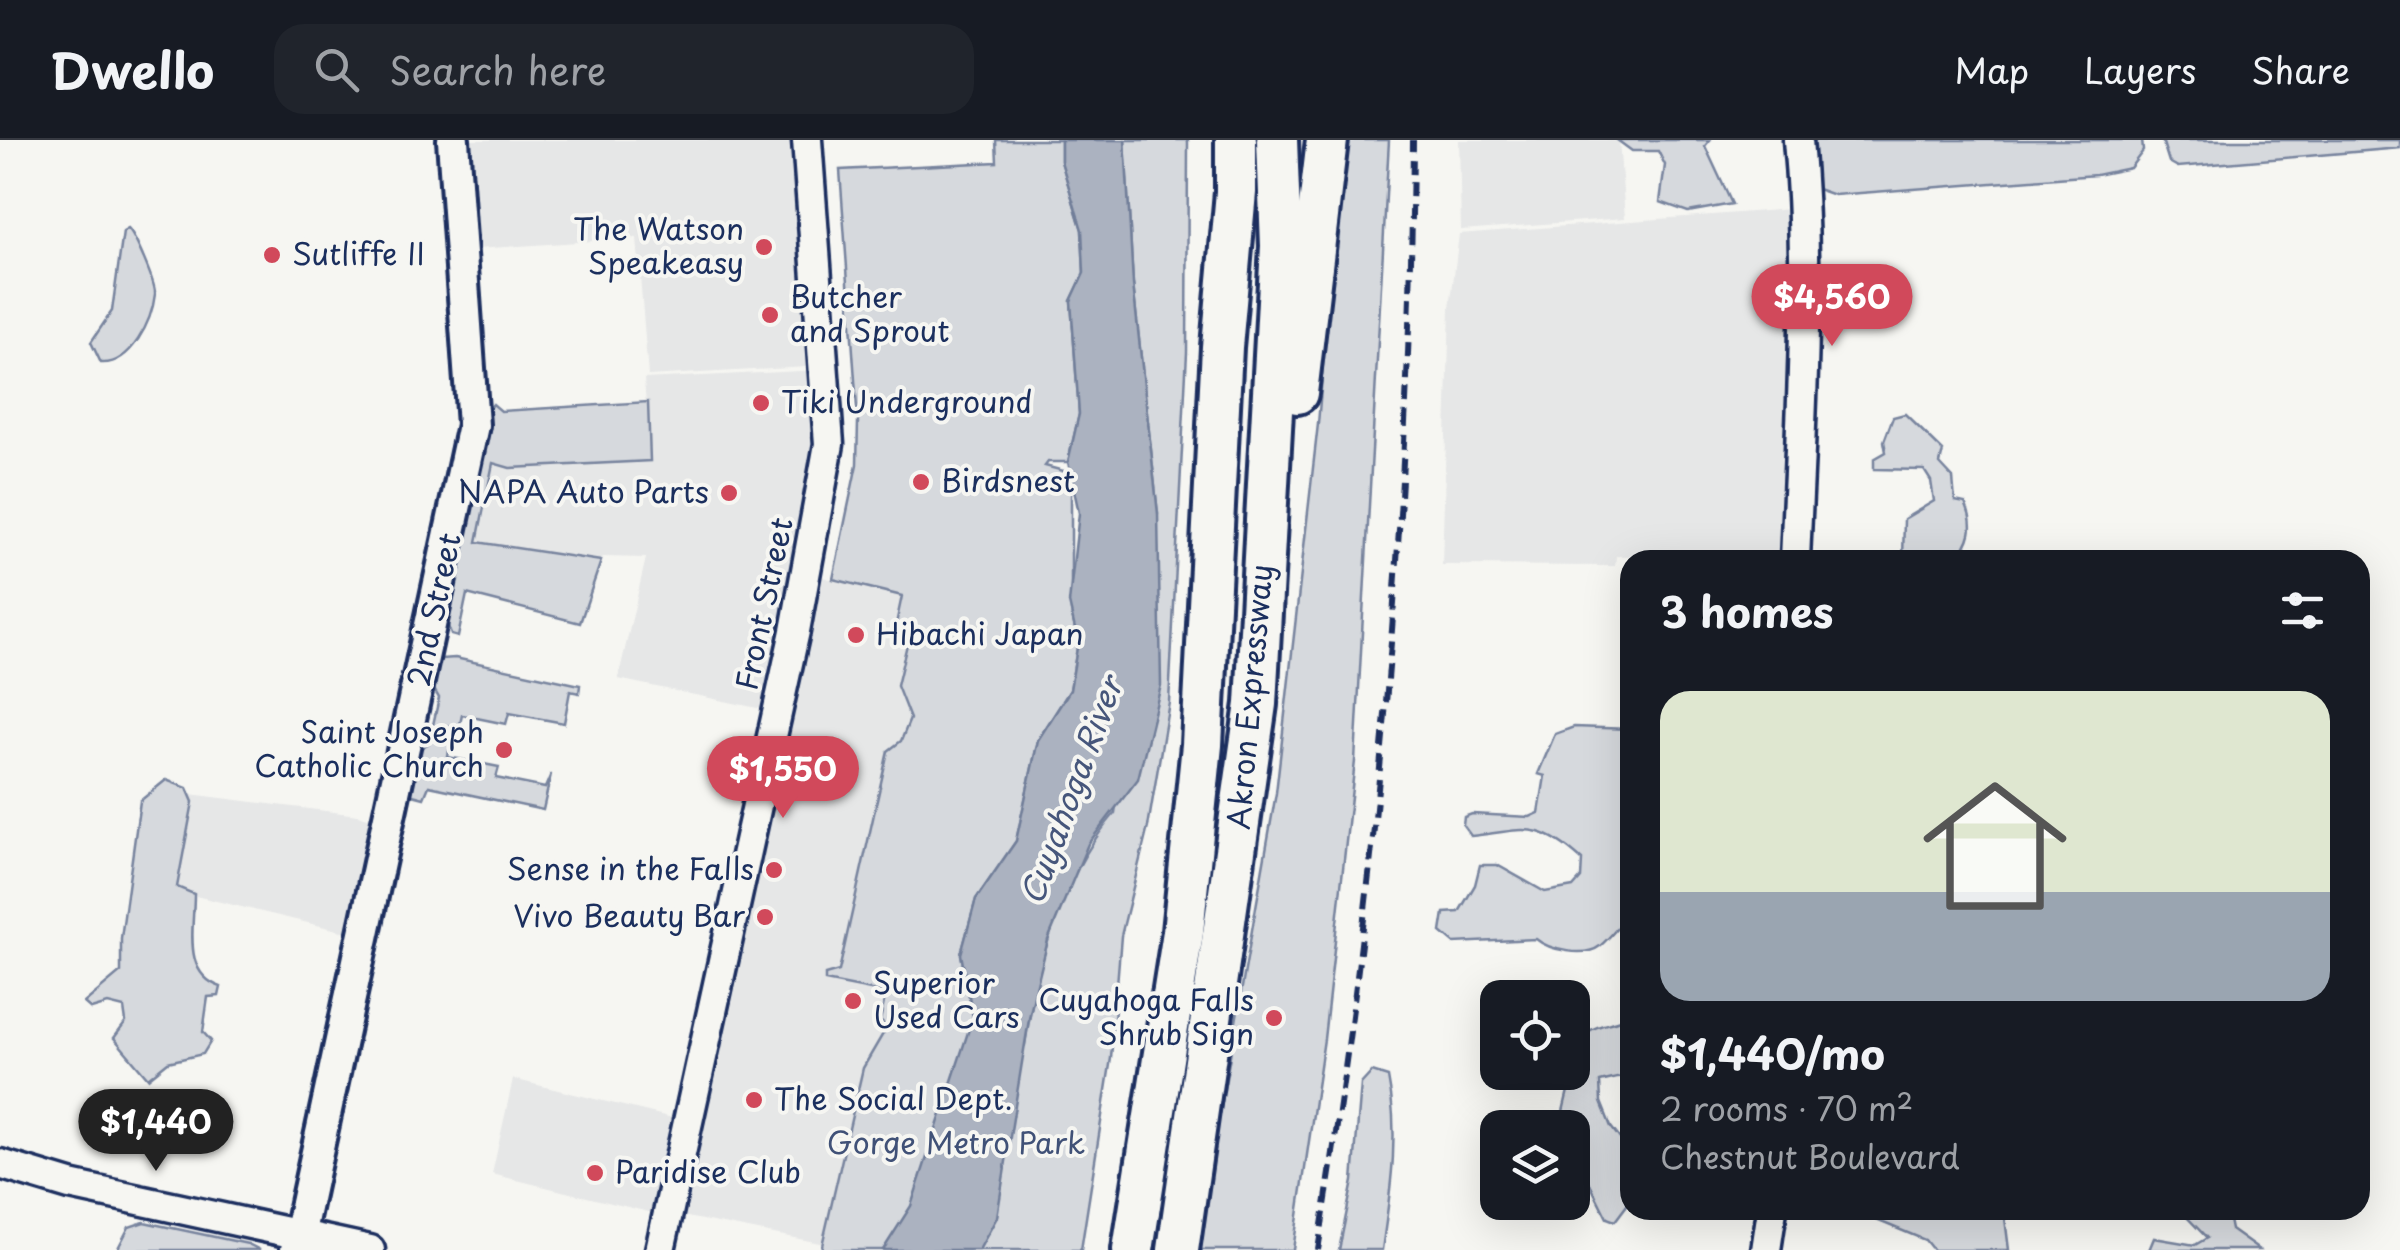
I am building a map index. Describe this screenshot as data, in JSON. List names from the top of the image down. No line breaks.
{"streets":{"highway":["Akron Expressway"],"main road":["2nd Street"],"street":["Front Street"]},"water":["Cuyahoga River"],"parks":["Gorge Metro Park"],"places":["The Watson Speakeasy","Sutliffe II","Butcher and Sprout","Tiki Underground","Birdsnest","NAPA Auto Parts","Hibachi Japan","Saint Joseph Catholic Church","Sense in the Falls","Vivo Beauty Bar","Superior Used Cars","Cuyahoga Falls Shrub Sign","The Social Dept.","Paridise Club"],"page":{"header":"Dwello","search":"Search here","nav":["Map","Layers","Share"],"price":["$4,560","$1,550","$1,440"],"heading":"3 homes","list":[{"name":"$1,440/mo","note":"2 rooms · 70 m² · Chestnut Boulevard"}]}}
